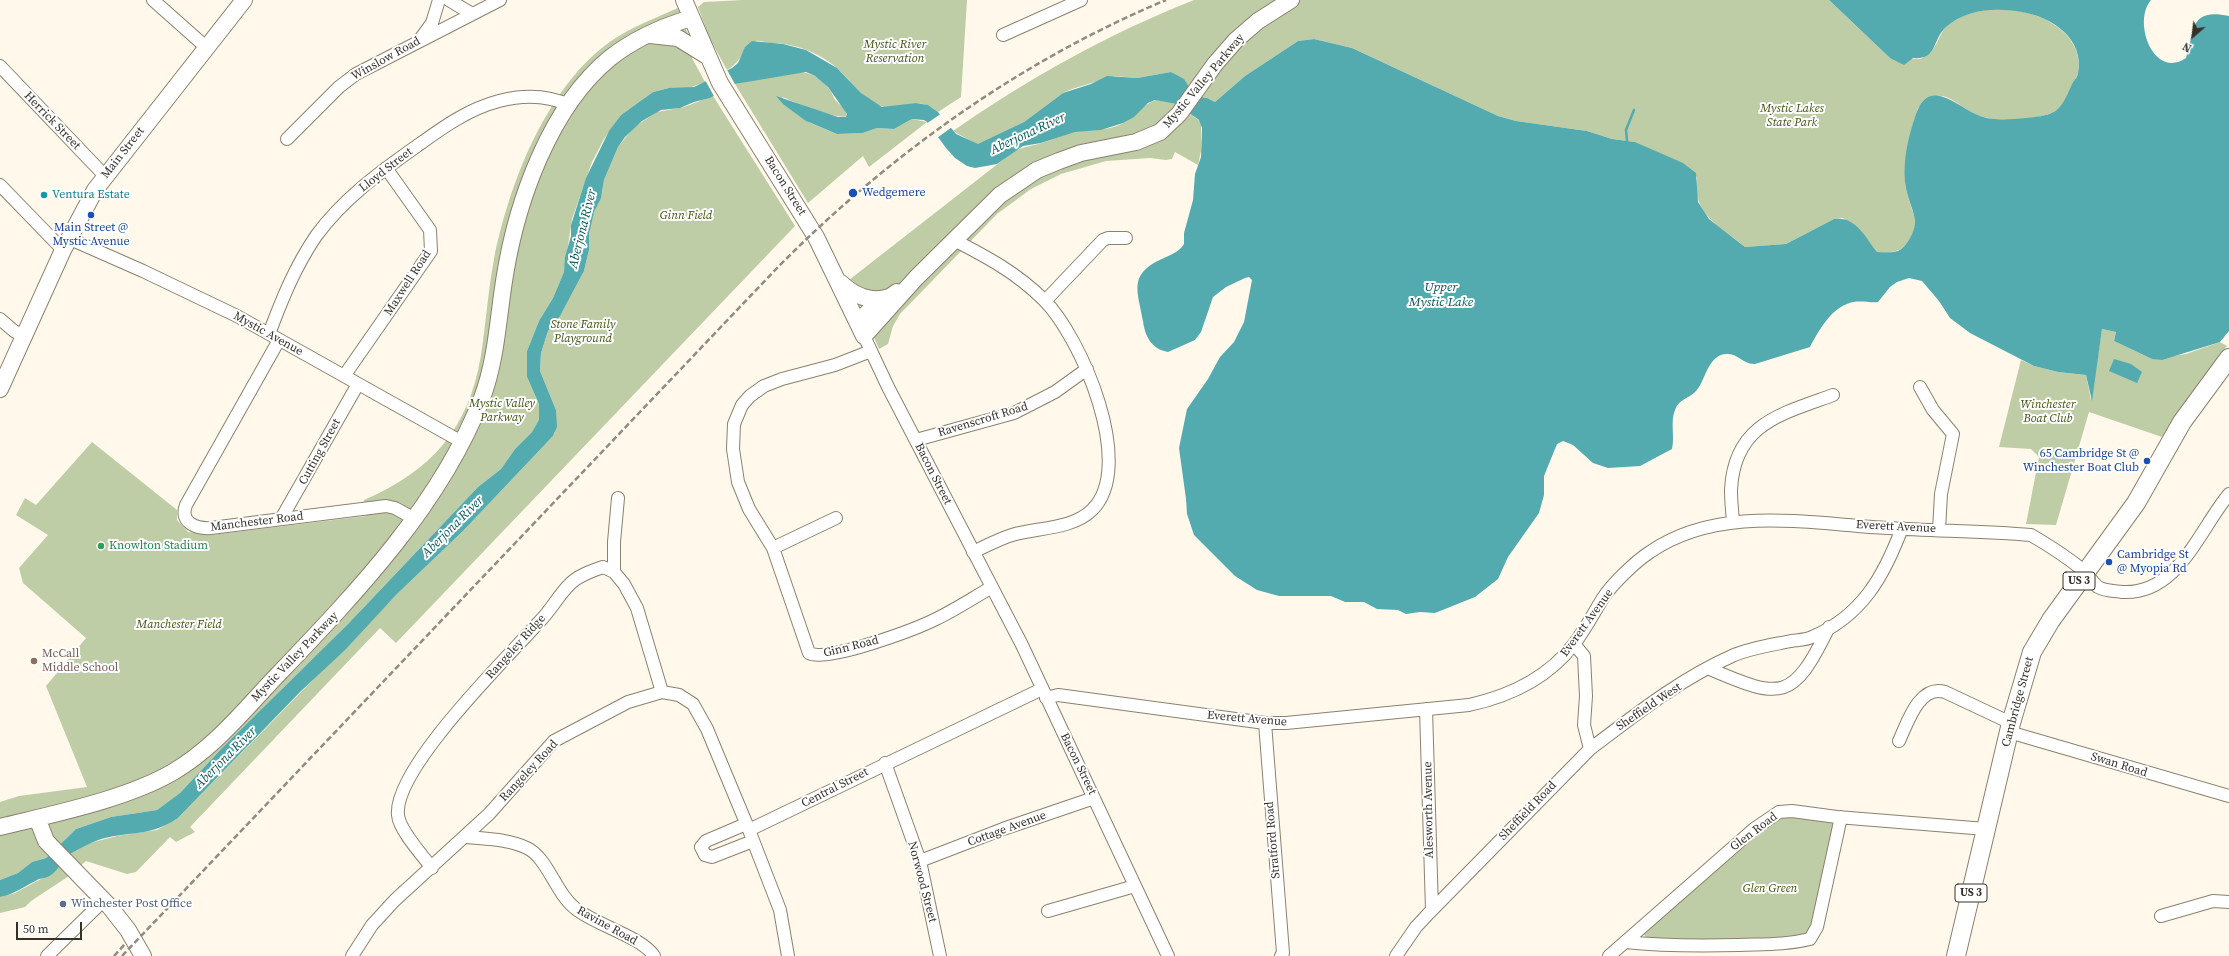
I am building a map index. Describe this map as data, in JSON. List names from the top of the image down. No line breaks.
{"streets":{"highway":["US 3","Cambridge Street"],"main road":["Mystic Valley Parkway","Main Street","Bacon Street"],"street":["Winslow Road","Herrick Street","Lloyd Street","Maxwell Road","Mystic Avenue","Ravenscroft Road","Cutting Street","Manchester Road","Everett Avenue","Rangeley Ridge","Ginn Road","Sheffield West","Swan Road","Rangeley Road","Central Street","Alesworth Avenue","Sheffield Road","Cottage Avenue","Glen Road","Stratford Road","Norwood Street","Ravine Road"]},"crossings":[["Mystic Valley Parkway","Lloyd Street"],["Mystic Valley Parkway","Bacon Street"],["Mystic Valley Parkway","Mystic Avenue"],["Mystic Valley Parkway","Manchester Road"],["Herrick Street","Main Street"],["Main Street","Mystic Avenue"],["Lloyd Street","Maxwell Road"],["Lloyd Street","Mystic Avenue"],["Lloyd Street","Manchester Road"],["Bacon Street","Ravenscroft Road"],["Bacon Street","Everett Avenue"],["Bacon Street","Ginn Road"],["Bacon Street","Central Street"],["Bacon Street","Cottage Avenue"],["Maxwell Road","Mystic Avenue"],["Mystic Avenue","Cutting Street"],["Mystic Avenue","Manchester Road"],["Cutting Street","Manchester Road"],["Everett Avenue","Cambridge Street"],["Everett Avenue","Sheffield West"],["Everett Avenue","Central Street"],["Everett Avenue","Alesworth Avenue"],["Everett Avenue","Stratford Road"],["Rangeley Ridge","Rangeley Road"],["Cambridge Street","Swan Road"],["Cambridge Street","Glen Road"],["Sheffield West","Sheffield Road"],["Rangeley Road","Central Street"],["Rangeley Road","Ravine Road"],["Central Street","Norwood Street"],["Alesworth Avenue","Sheffield Road"],["Cottage Avenue","Norwood Street"]],"water":["Aberjona River","Upper Mystic Lake"],"parks":["Mystic River Reservation","Mystic Lakes State Park","Ginn Field","Stone Family Playground","Mystic Valley Parkway","Winchester Boat Club","Manchester Field","Glen Green"],"places":["Wedgemere","Ventura Estate","Main Street @ Mystic Avenue","65 Cambridge St @ Winchester Boat Club","Knowlton Stadium","Cambridge St @ Myopia Rd","McCall Middle School","Winchester Post Office"],"scale_bar":"50 m","north":"bottom left"}
